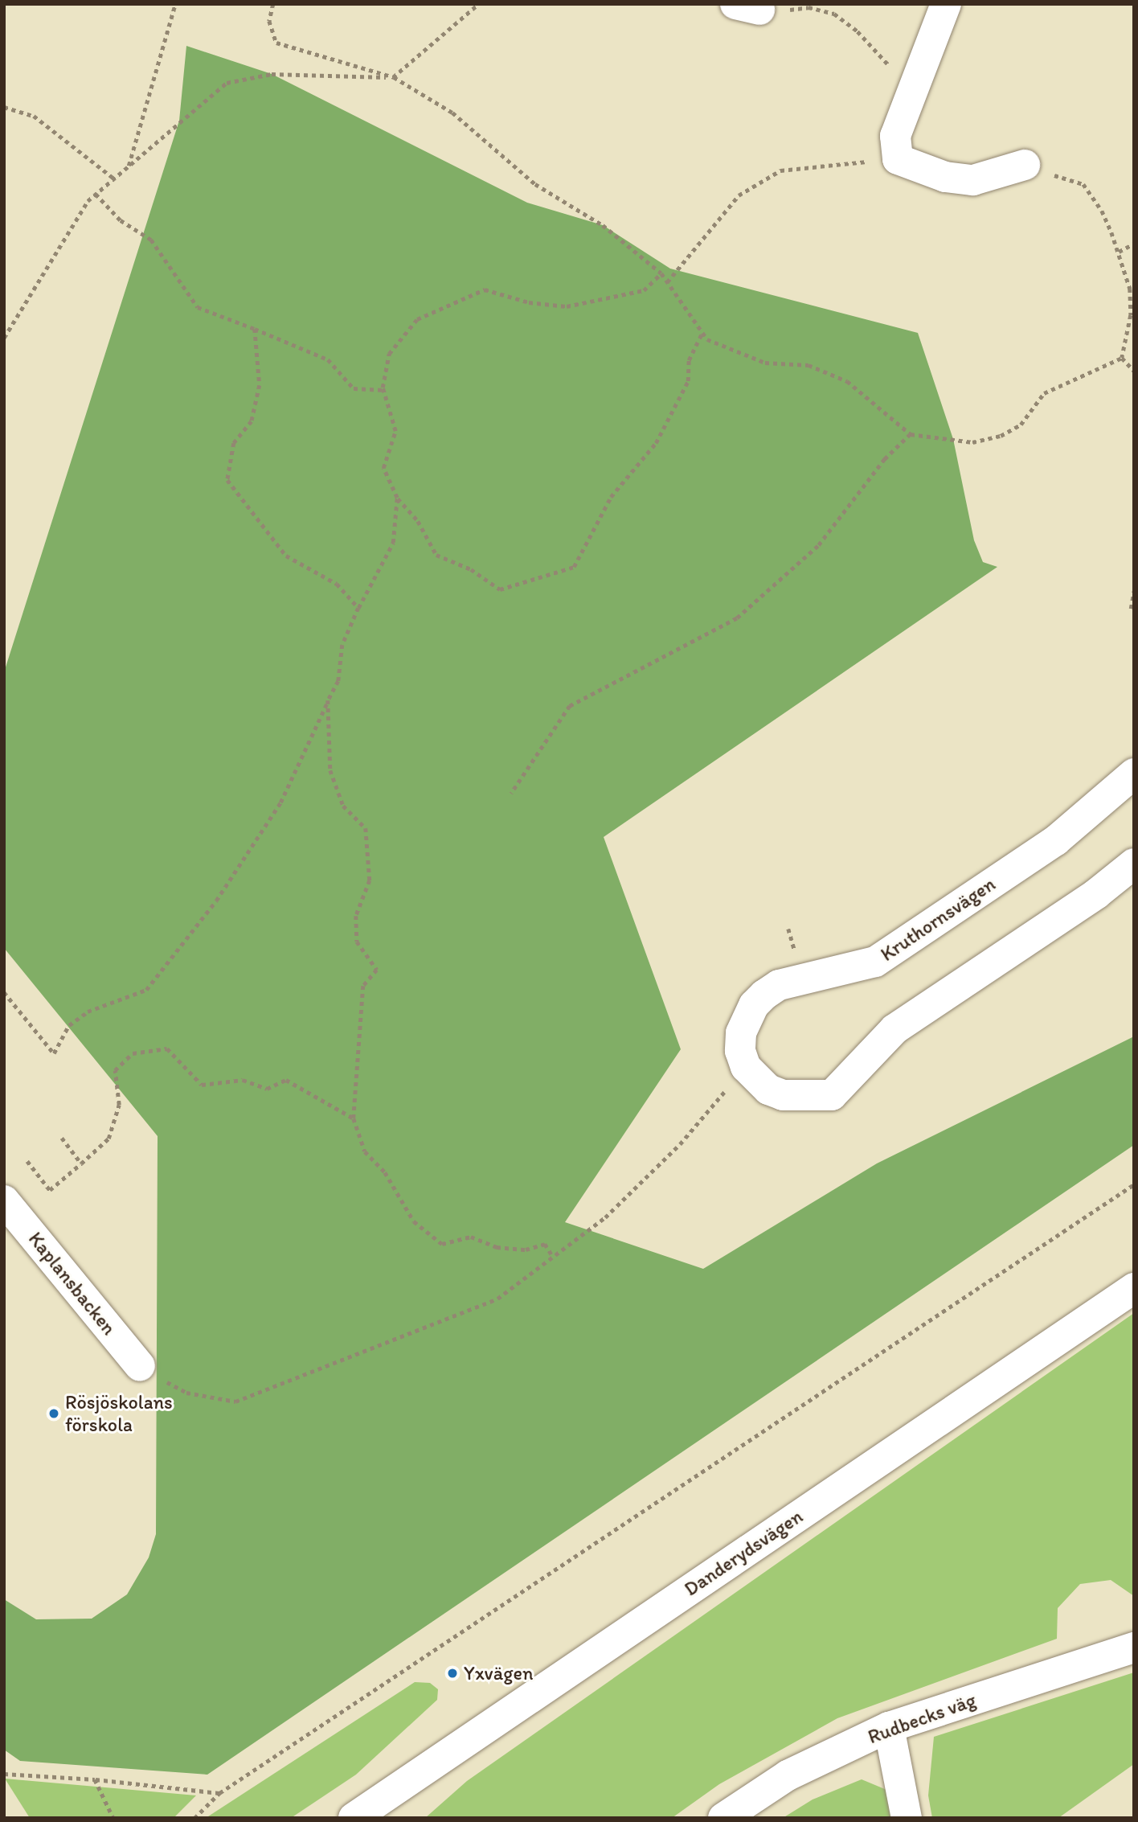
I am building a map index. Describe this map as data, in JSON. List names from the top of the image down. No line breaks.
{"streets":{"street":["Kruthornsvägen","Kaplansbacken","Danderydsvägen","Rudbecks väg"]},"places":["Rösjöskolans förskola","Yxvägen"]}
